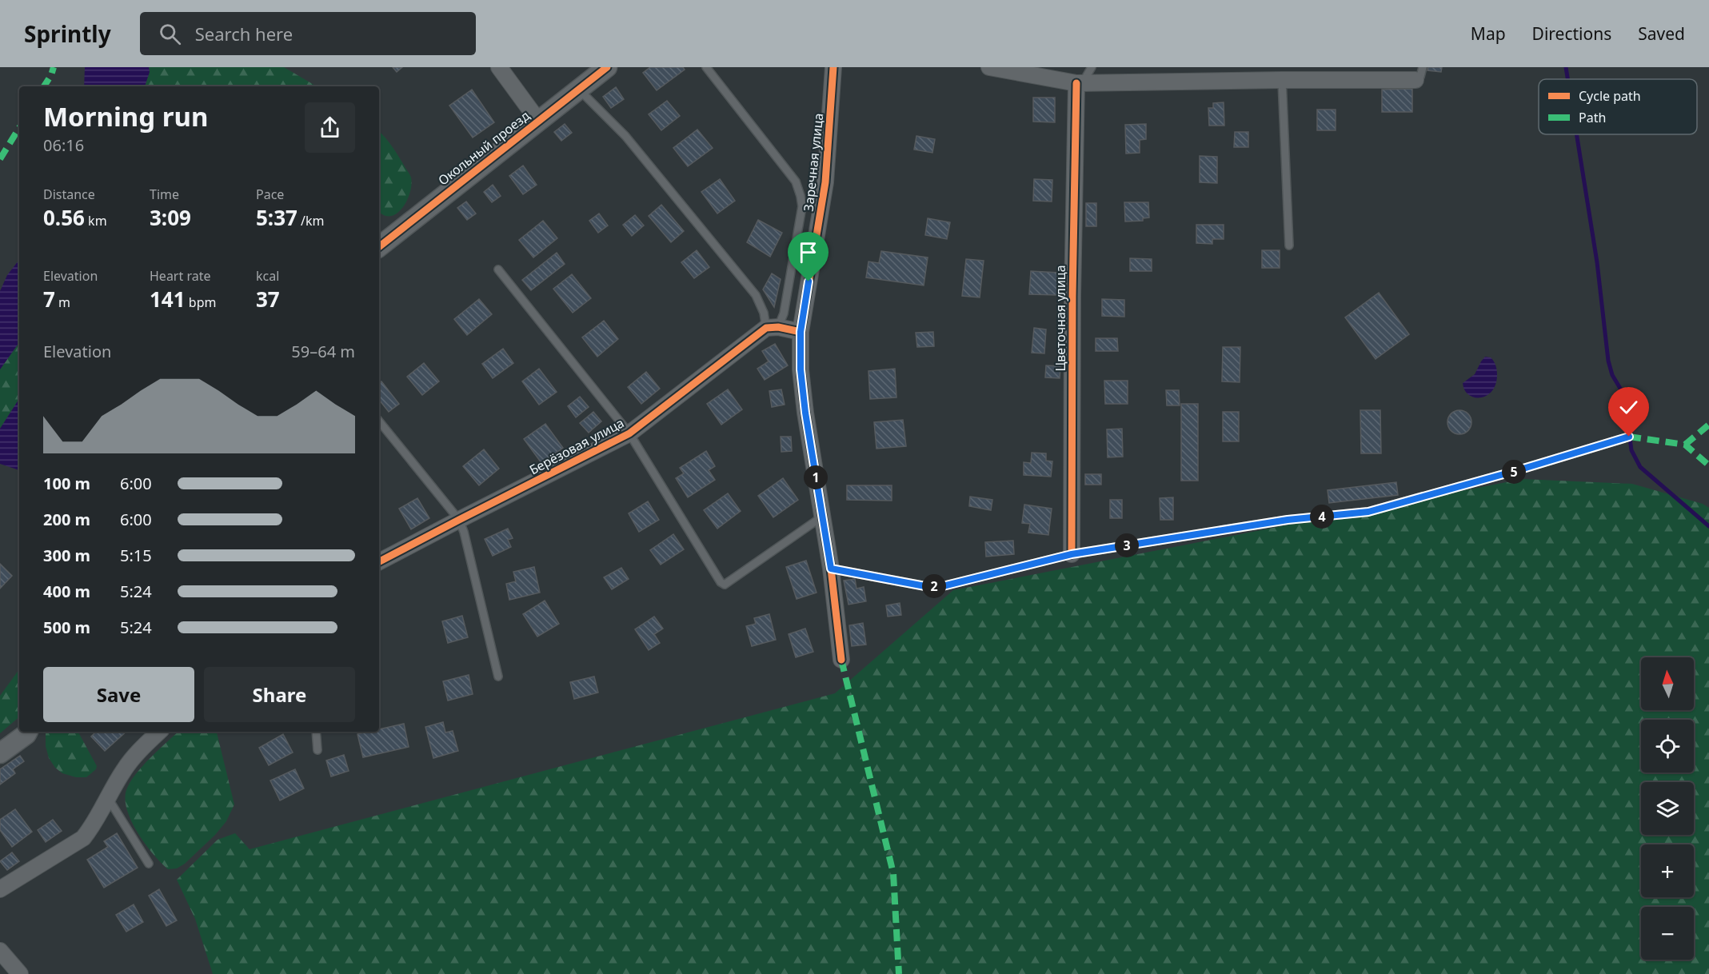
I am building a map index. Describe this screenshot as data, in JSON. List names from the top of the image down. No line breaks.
{"streets":{"street":["Окольный проезд","Заречная улица","Цветочная улица","Берёзовая улица"]},"legend":["Cycle path","Path"],"north":"top","page":{"header":"Sprintly","search":"Search here","nav":["Map","Directions","Saved"],"heading":["Morning run","06:16"],"stats":[["Distance","0.56 km"],["Time","3:09"],["Pace","5:37 /km"],["Elevation","7 m"],["Heart rate","141 bpm"],["kcal","37"]],"chart":["Elevation","59–64 m"],"pins":["5","1","4","3","2"],"list":[{"name":"100 m","note":"6:00"},{"name":"200 m","note":"6:00"},{"name":"300 m","note":"5:15"},{"name":"400 m","note":"5:24"},{"name":"500 m","note":"5:24"}],"map_buttons":["+","−"],"buttons":["Save","Share"]}}
